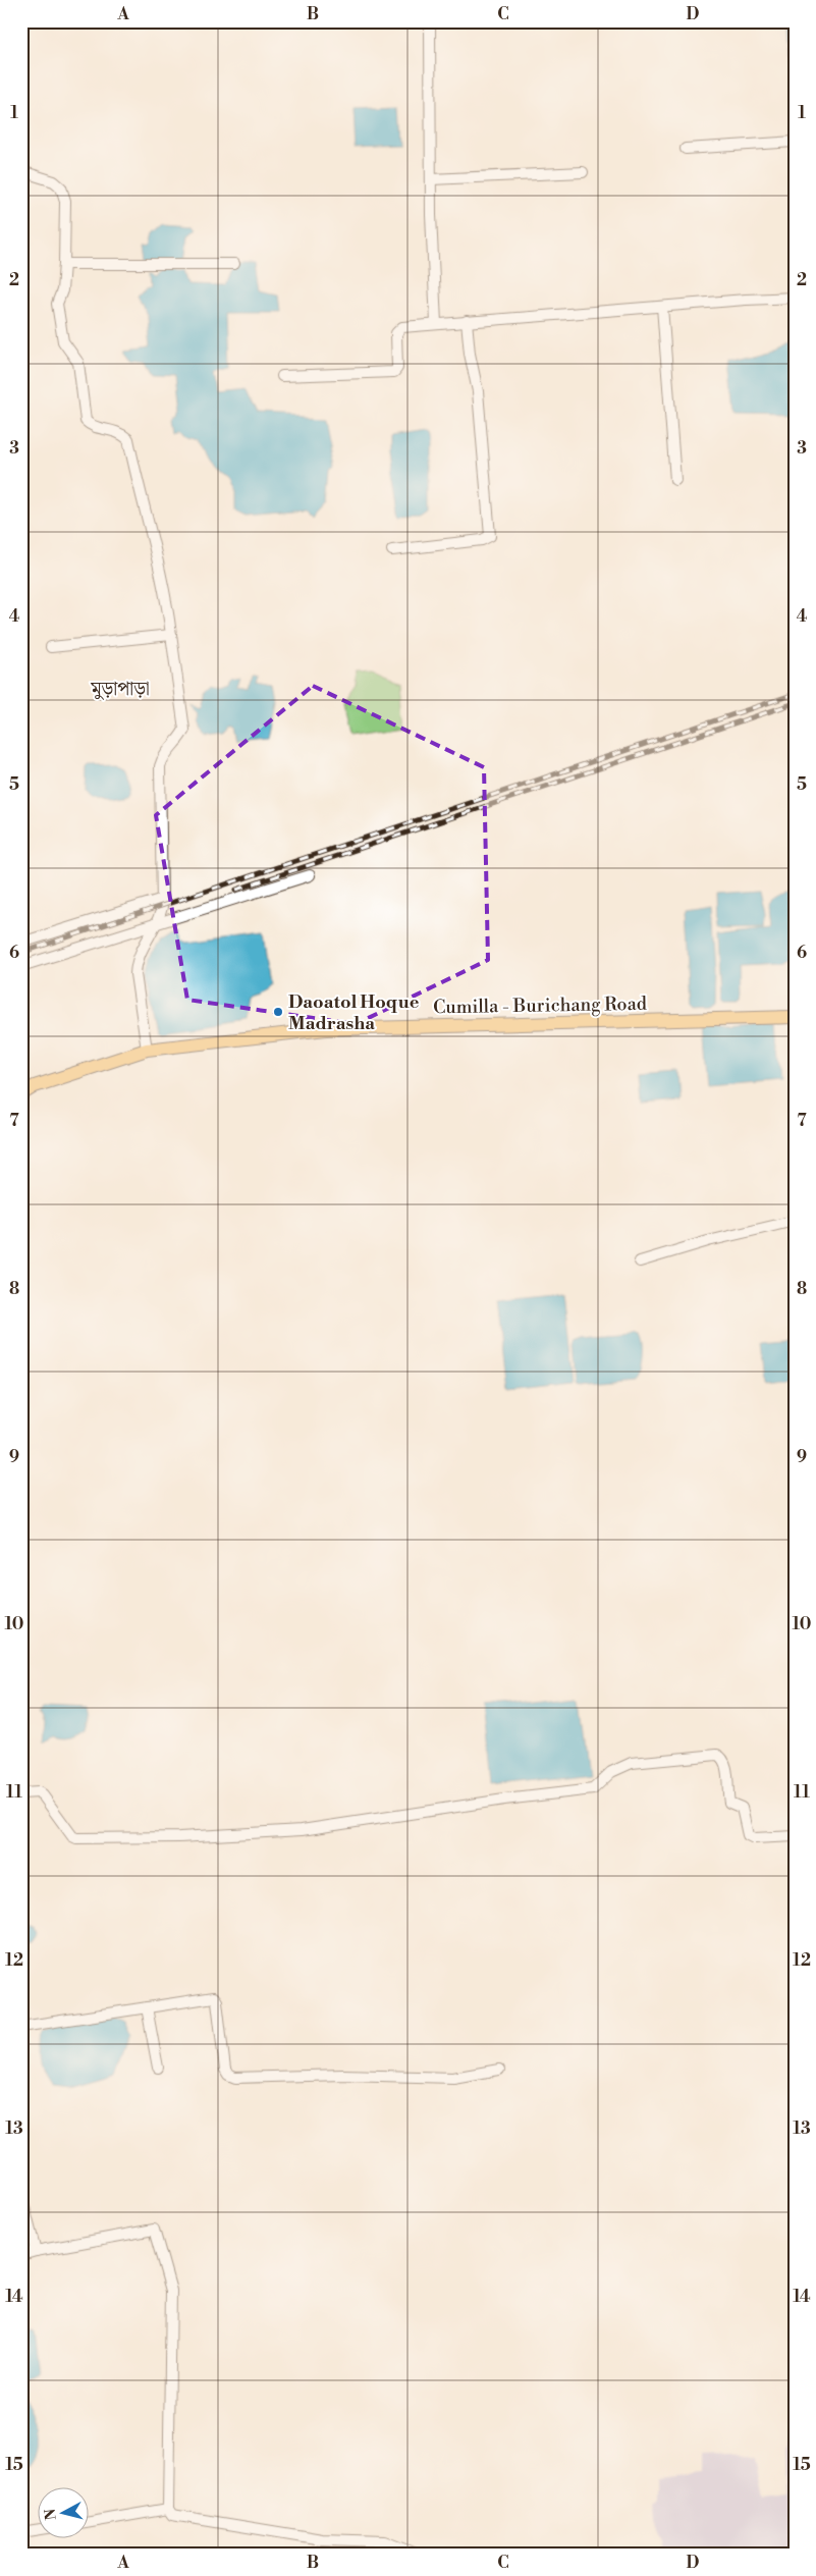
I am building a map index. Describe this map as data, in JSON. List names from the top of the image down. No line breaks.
{"streets":{"main road":["Cumilla - Burichang Road"]},"districts":["মুড়াপাড়া"],"places":["Daoatol Hoque Madrasha"],"north":"left","grid":{"columns":["A","B","C","D"],"rows":["1","2","3","4","5","6","7","8","9","10","11","12","13","14","15"]}}
